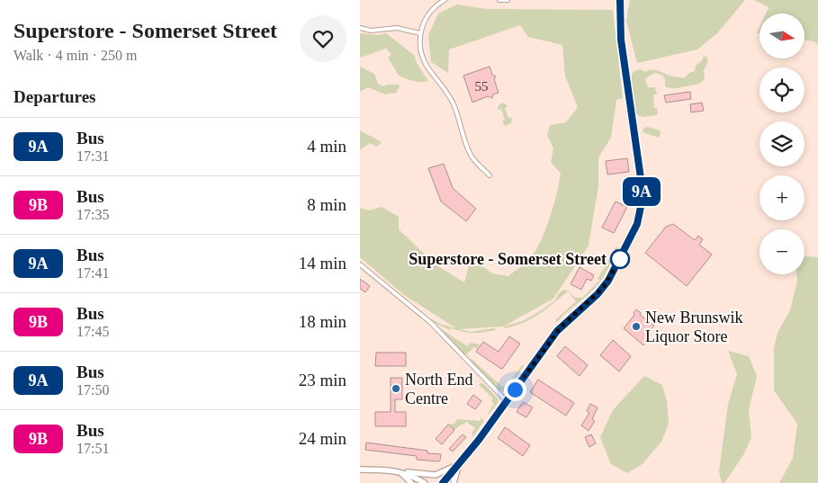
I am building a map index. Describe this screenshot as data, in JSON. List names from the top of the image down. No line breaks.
{"places":["Superstore - Somerset Street","New Brunswik Liquor Store","North End Centre"],"lines":["bus line 9A"],"house_numbers":["55"],"north":"right","page":{"heading":[["Superstore - Somerset Street","Walk · 4 min · 250 m"],"Departures"],"on_map":"9A","map_buttons":["+","−"],"list":[{"mark":"9A","name":"Bus","note":"17:31","value":"4 min"},{"mark":"9B","name":"Bus","note":"17:35","value":"8 min"},{"mark":"9A","name":"Bus","note":"17:41","value":"14 min"},{"mark":"9B","name":"Bus","note":"17:45","value":"18 min"},{"mark":"9A","name":"Bus","note":"17:50","value":"23 min"},{"mark":"9B","name":"Bus","note":"17:51","value":"24 min"}]}}
